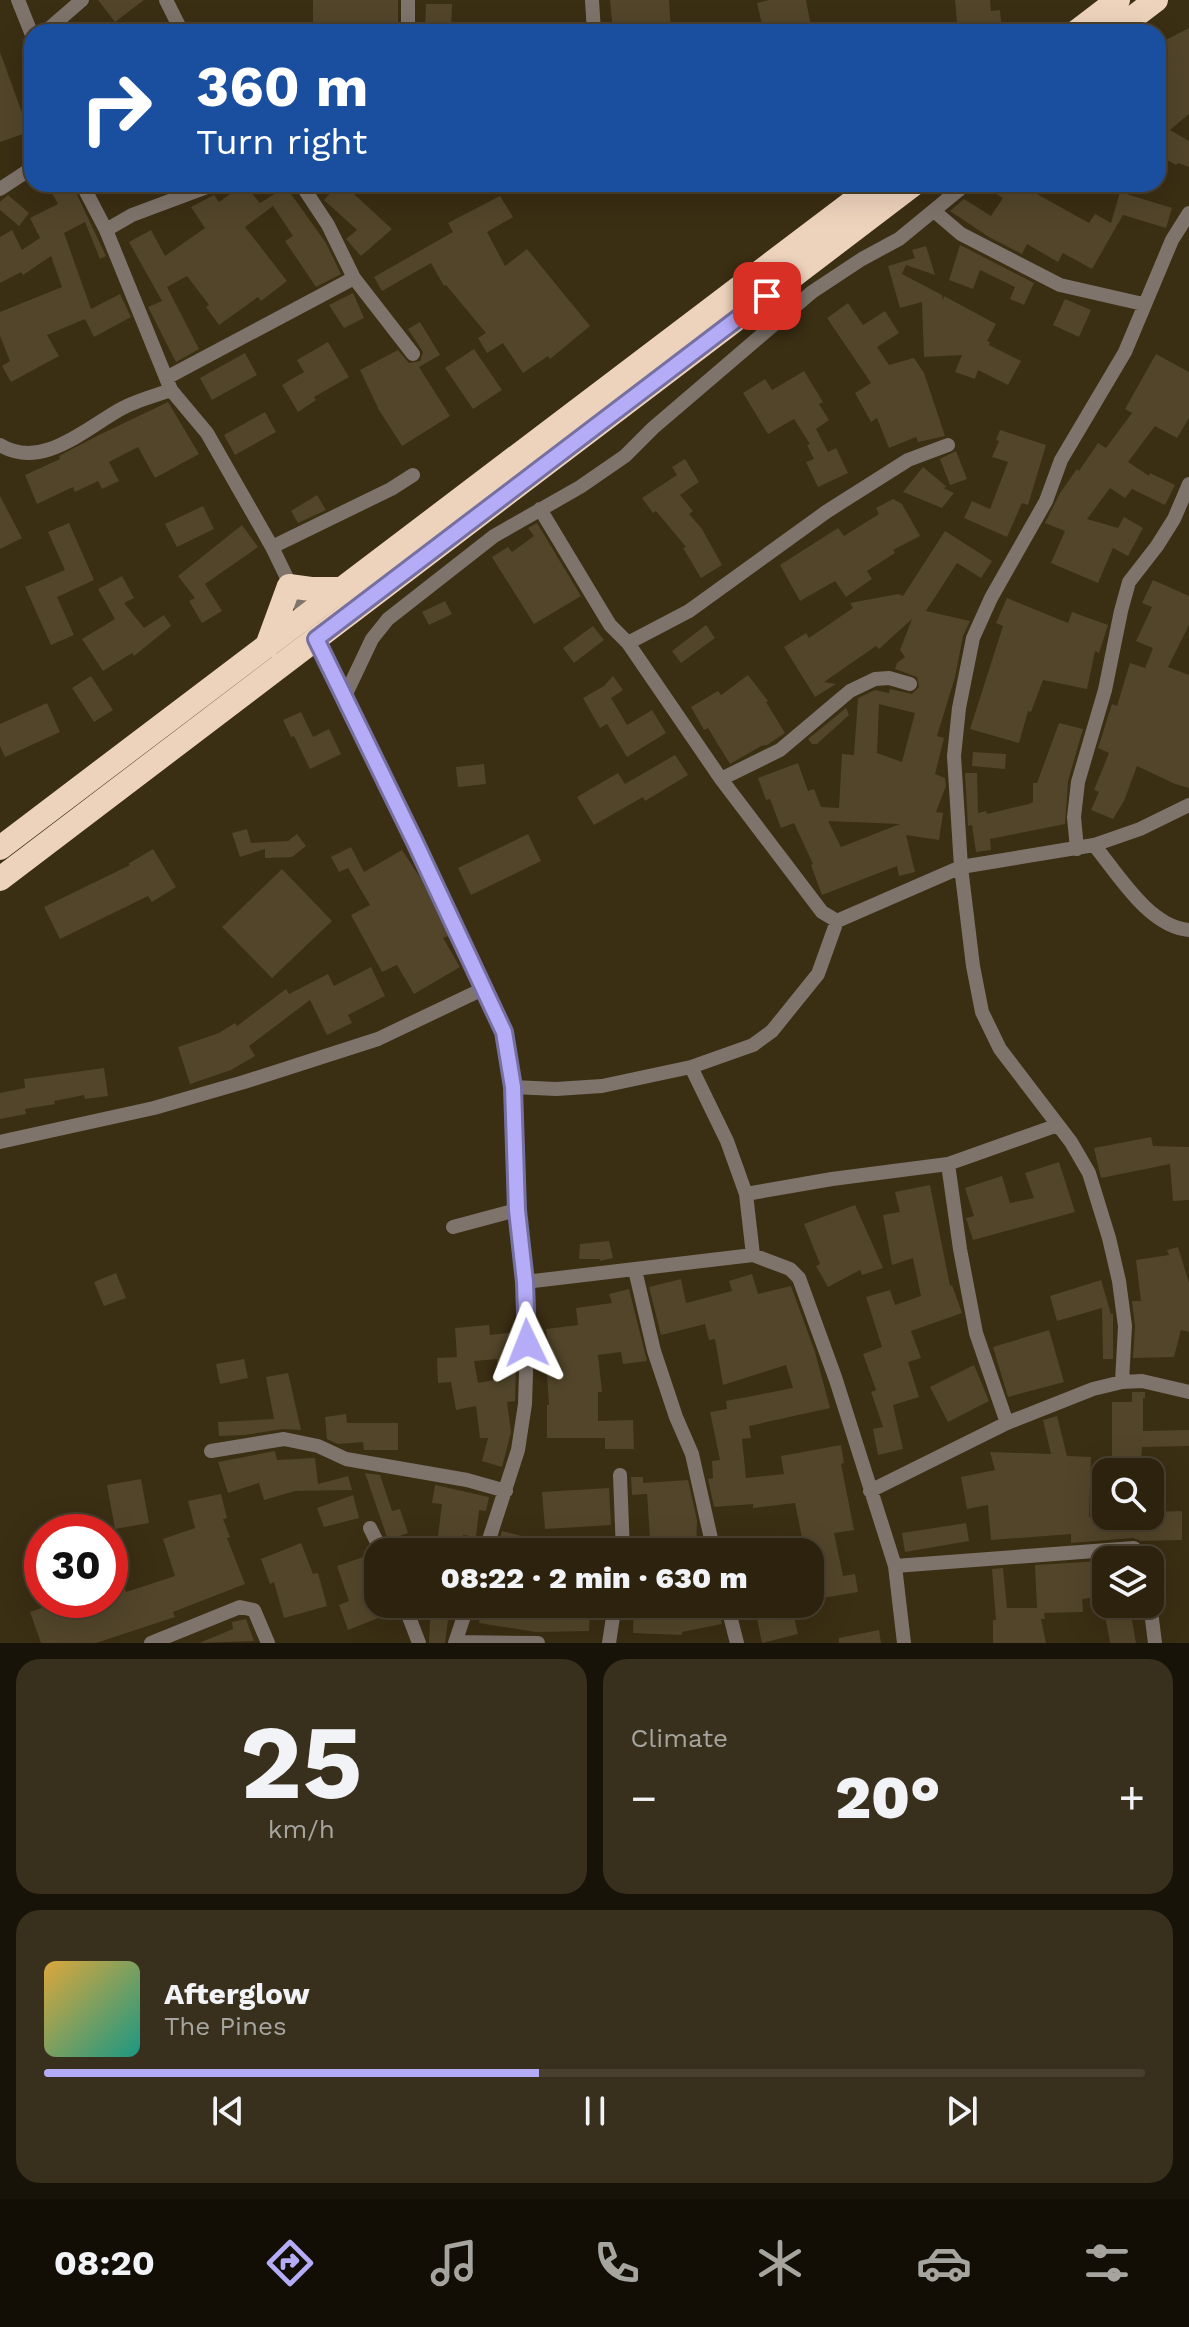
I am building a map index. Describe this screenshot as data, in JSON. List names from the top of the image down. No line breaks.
{"page":{"turn":["360 m","Turn right"],"limit":"30","trip":"08:22 · 2 min · 630 m","tile":[["25","km/h"],"Climate"],"heat":["−","20°","+"],"song":["Afterglow","The Pines"],"tabs":"08:20"}}
